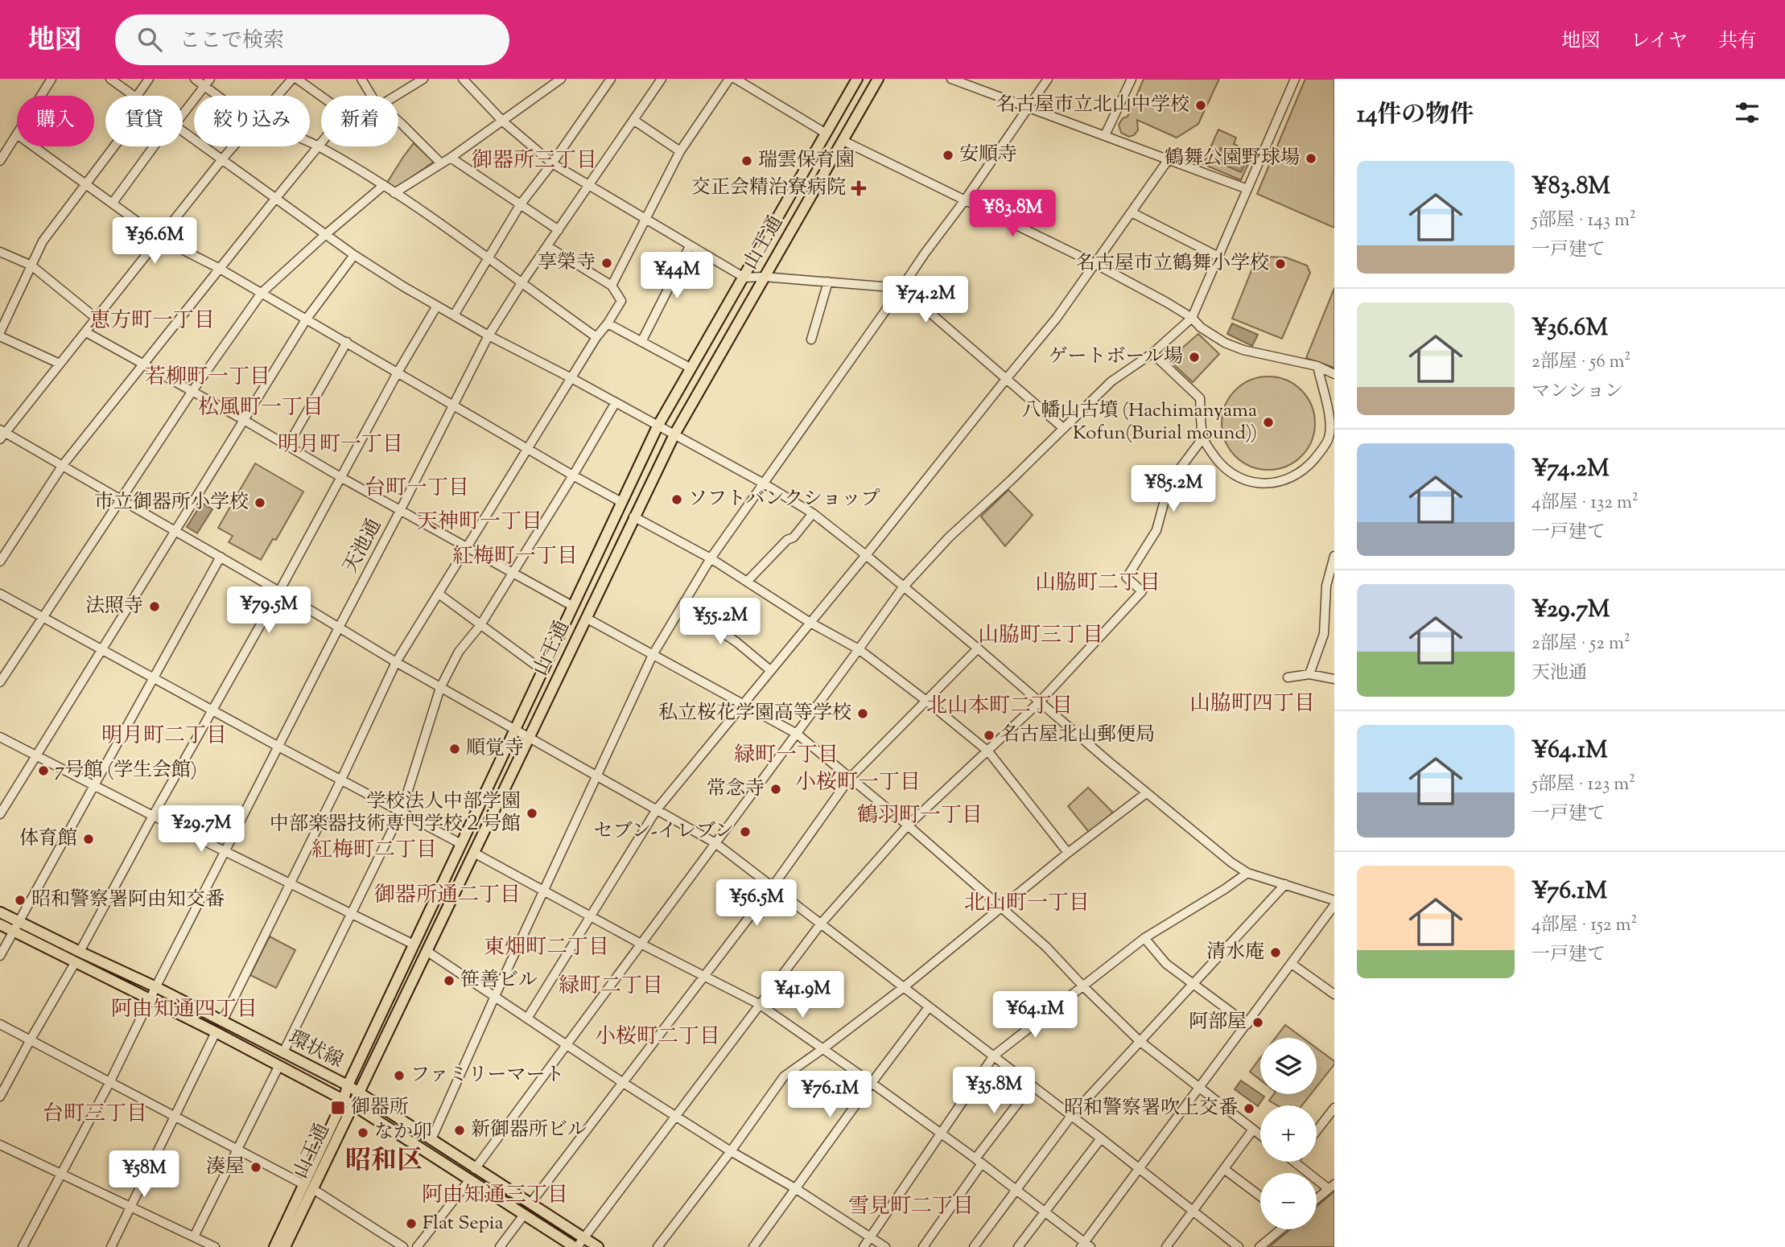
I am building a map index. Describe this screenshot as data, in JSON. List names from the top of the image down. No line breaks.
{"streets":{"main road":["山王通","環状線"],"street":["天池通"]},"crossings":[["山王通","環状線"],["天池通","環状線"]],"districts":["御器所三丁目","恵方町一丁目","若柳町一丁目","松風町一丁目","明月町一丁目","台町一丁目","天神町一丁目","紅梅町一丁目","山脇町二丁目","山脇町三丁目","山脇町四丁目","北山本町二丁目","明月町二丁目","緑町一丁目","小桜町一丁目","鶴羽町一丁目","紅梅町二丁目","御器所通二丁目","北山町一丁目","東畑町二丁目","緑町二丁目","阿由知通四丁目","小桜町二丁目","台町三丁目","昭和区","阿由知通三丁目","雪見町二丁目"],"places":{"other":["名古屋市立北山中学校","安順寺","鶴舞公園野球場","瑞雲保育園","享榮寺","名古屋市立鶴舞小学校","ゲートボール場","八幡山古墳 (Hachimanyama Kofun(Burial mound))","ソフトバンクショップ","市立御器所小学校","法照寺","私立桜花学園高等学校","名古屋北山郵便局","順覚寺","7号館 (学生会館)","常念寺","学校法人中部学園 中部楽器技術専門学校２号館","セブン-イレブン","体育館","昭和警察署阿由知交番","清水庵","笹善ビル","阿部屋","ファミリーマート","昭和警察署吹上交番","新御器所ビル","なか卯","湊屋","Flat Sepia"],"health":["交正会精治寮病院"],"transit":["御器所"]},"page":{"header":"地図","search":"ここで検索","nav":["地図","レイヤ","共有"],"heading":"14件の物件","chip":["購入","賃貸","絞り込み","新着"],"list":[{"name":"¥83.8M","note":"5部屋 · 143 m² · 一戸建て"},{"name":"¥36.6M","note":"2部屋 · 56 m² · マンション"},{"name":"¥74.2M","note":"4部屋 · 132 m² · 一戸建て"},{"name":"¥29.7M","note":"2部屋 · 52 m² · 天池通"},{"name":"¥64.1M","note":"5部屋 · 123 m² · 一戸建て"},{"name":"¥76.1M","note":"4部屋 · 152 m² · 一戸建て"}],"price":["¥83.8M","¥36.6M","¥44M","¥74.2M","¥85.2M","¥79.5M","¥55.2M","¥29.7M","¥56.5M","¥41.9M","¥64.1M","¥35.8M","¥76.1M","¥58M"],"map_buttons":["+","−"]}}
